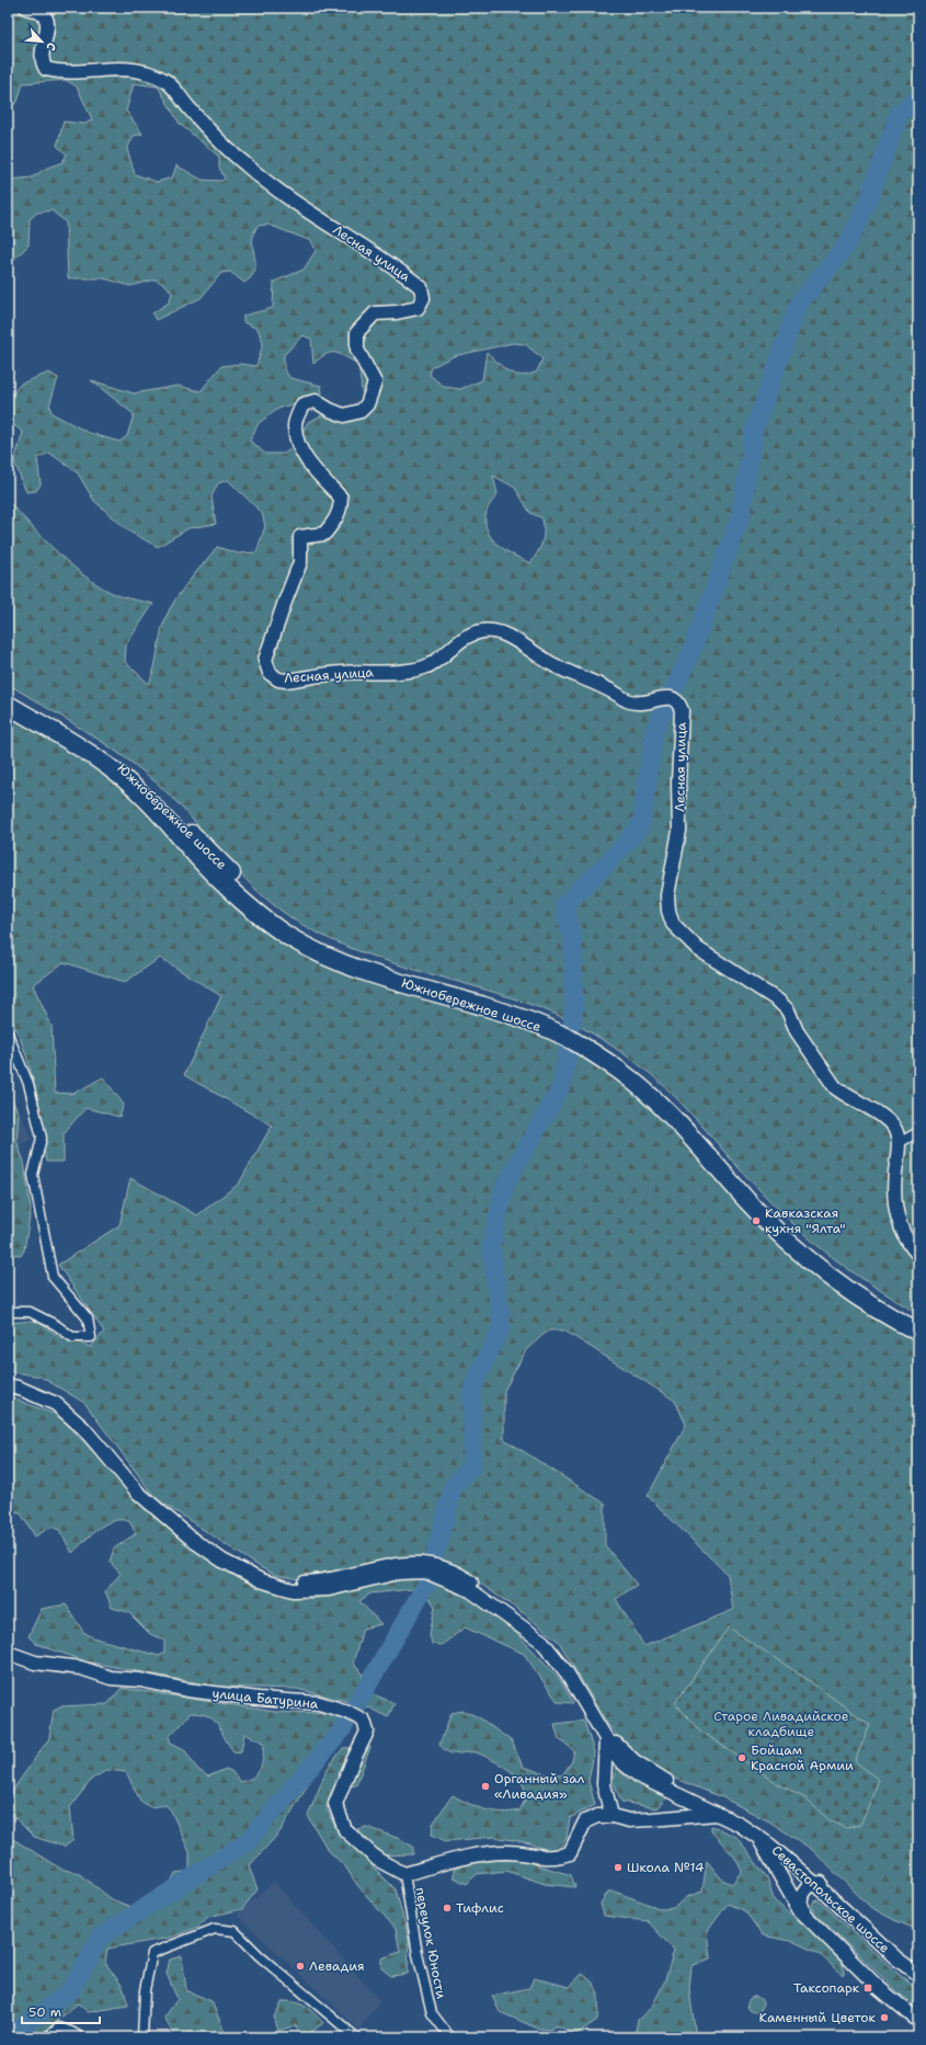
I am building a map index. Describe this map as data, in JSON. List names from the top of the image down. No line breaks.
{"streets":{"highway":["Южнобережное шоссе"],"street":["Лесная улица","улица Батурина","Севастопольское шоссе","переулок Юности"]},"crossings":[["улица Батурина","переулок Юности"]],"parks":["Старое Ливадийское кладбище"],"places":{"other":["Кавказская кухня \"Ялта\"","Бойцам Красной Армии","Органный зал «Ливадия»","Школа №14","Тифлис","Левадия","Каменный Цветок"],"transit":["Таксопарк"]},"scale_bar":"50 m","north":"bottom right"}
